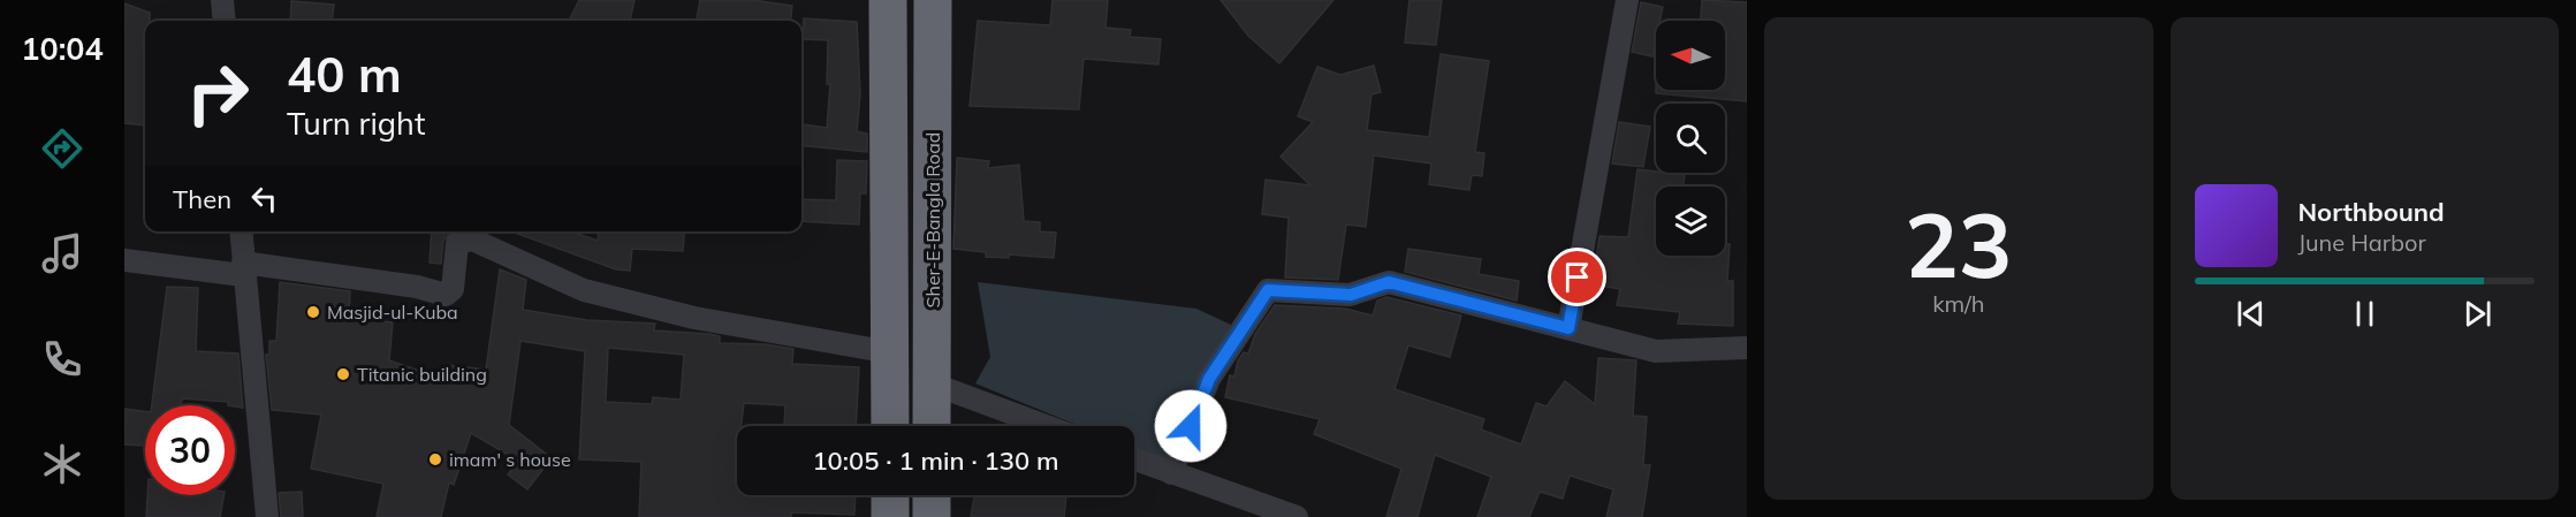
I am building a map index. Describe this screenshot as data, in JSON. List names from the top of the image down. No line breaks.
{"streets":{"highway":["Sher-E-Bangla Road"]},"places":["Masjid-ul-Kuba","Titanic building","imam' s house"],"north":"left","page":{"tabs":"10:04","tile":["23","km/h"],"turn":["40 m","Turn right"],"then":"Then","song":["Northbound","June Harbor"],"limit":"30","trip":"10:05 · 1 min · 130 m"}}
